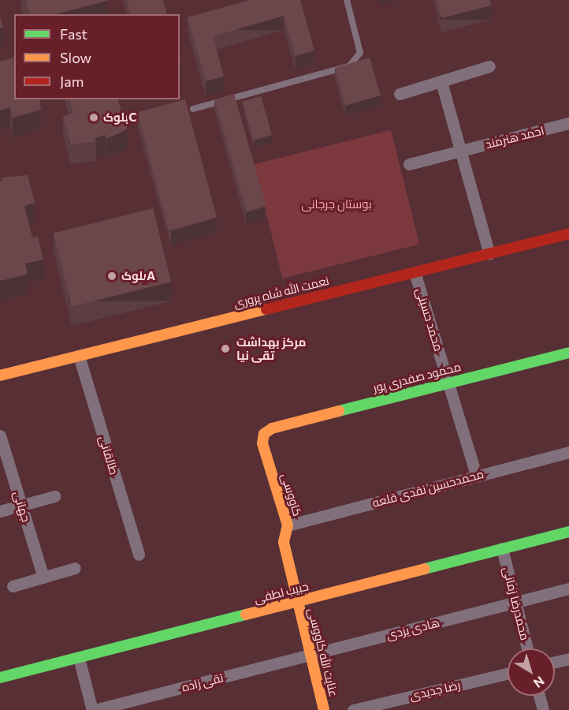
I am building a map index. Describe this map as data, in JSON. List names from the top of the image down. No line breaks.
{"streets":{"street":["احمد هنرمند","نعمت الله شاه پروری","محمد حسینی","محمود صفدری پور","طالقانی","محمدحسین نقدی قلعه","کاووسی","جهانی","حبیب لطفی","محمدرضا زمانی","هادی یزدی","عنایت‌ الله کاووسی","تقی زاده","رضا جدیدی"]},"crossings":[["نعمت الله شاه پروری","محمد حسینی"],["نعمت الله شاه پروری","طالقانی"],["محمد حسینی","محمود صفدری پور"],["محمد حسینی","محمدحسین نقدی قلعه"],["محمود صفدری پور","کاووسی"],["محمدحسین نقدی قلعه","کاووسی"],["کاووسی","حبیب لطفی"],["کاووسی","عنایت‌ الله کاووسی"],["حبیب لطفی","محمدرضا زمانی"],["حبیب لطفی","عنایت‌ الله کاووسی"],["محمدرضا زمانی","هادی یزدی"],["هادی یزدی","عنایت‌ الله کاووسی"],["هادی یزدی","تقی زاده"],["عنایت‌ الله کاووسی","تقی زاده"]],"parks":["بوستان جرجانی"],"places":["بلوکC","بلوکA","مرکز بهداشت تقی نیا"],"legend":["Fast","Slow","Jam"],"north":"bottom right"}
